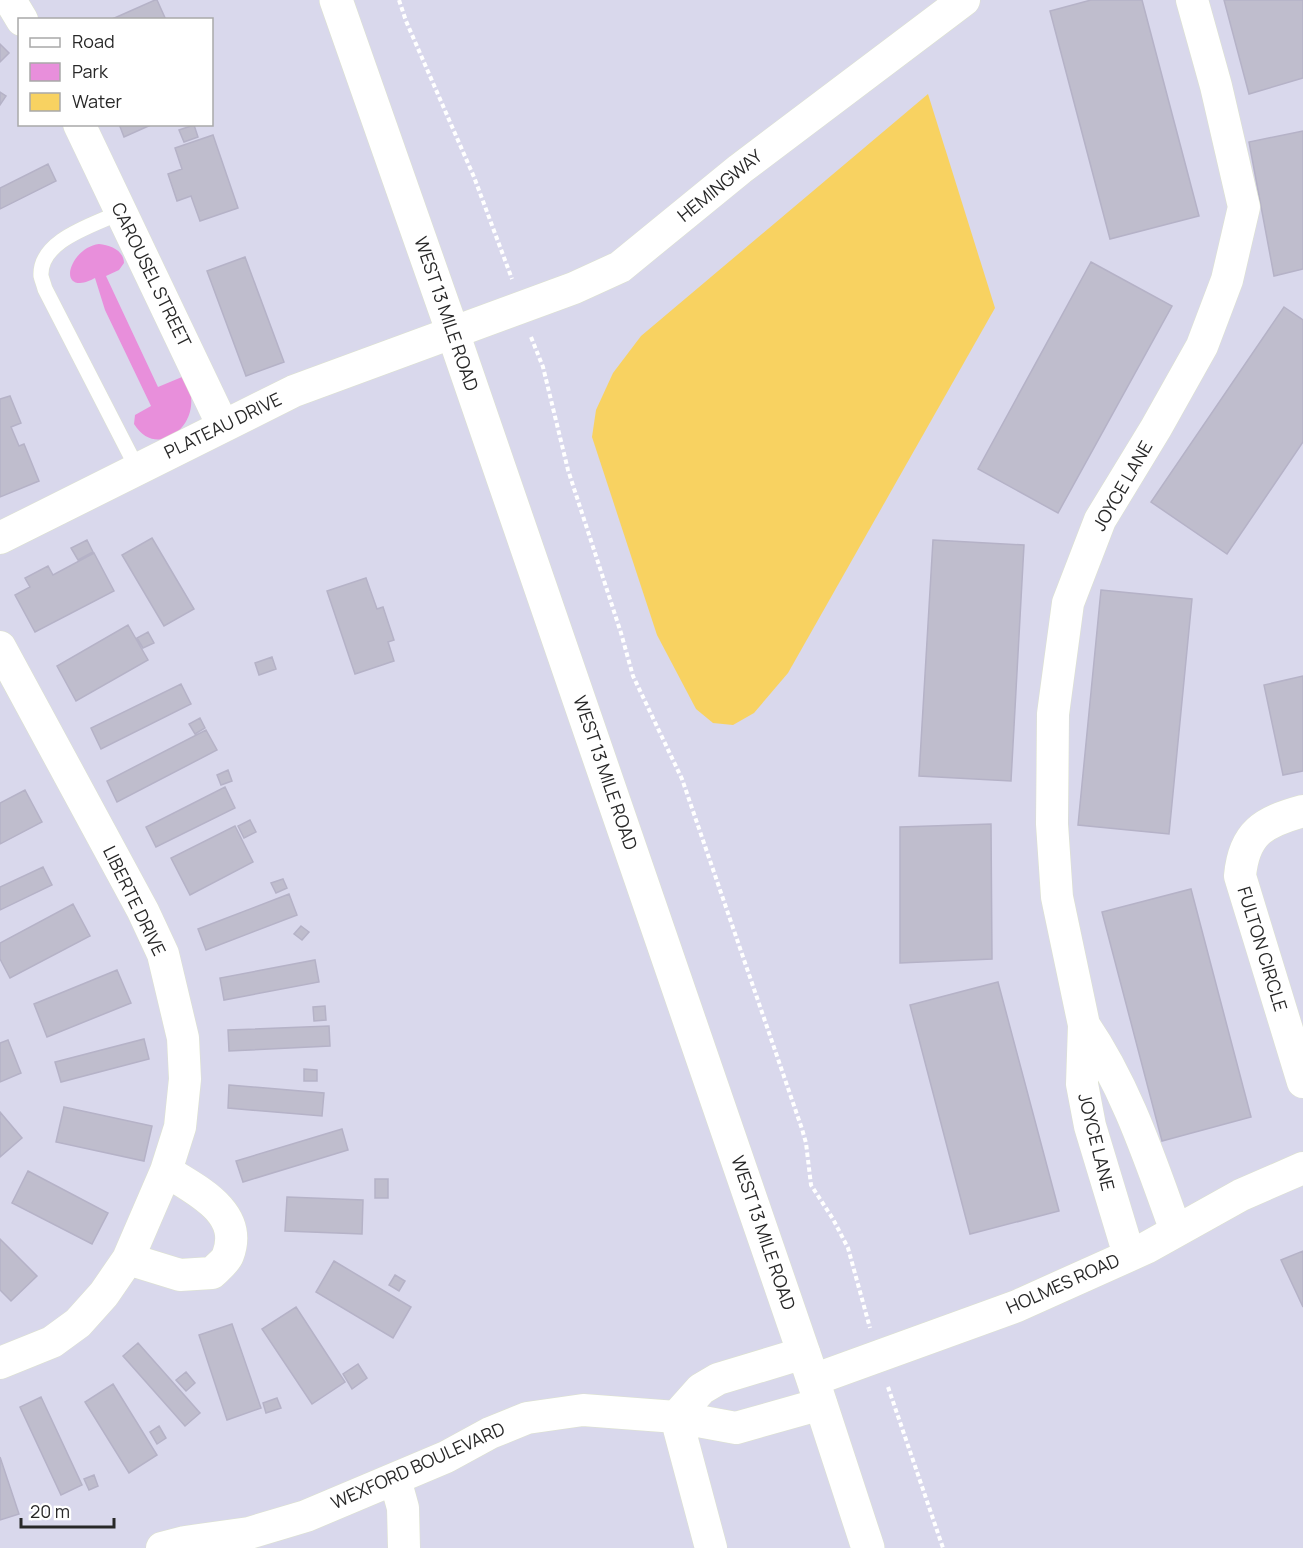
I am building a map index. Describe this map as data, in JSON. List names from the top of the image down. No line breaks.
{"streets":{"street":["HEMINGWAY","CAROUSEL STREET","WEST 13 MILE ROAD","PLATEAU DRIVE","JOYCE LANE","LIBERTE DRIVE","FULTON CIRCLE","HOLMES ROAD","WEXFORD BOULEVARD"]},"crossings":[["HEMINGWAY","WEST 13 MILE ROAD"],["HEMINGWAY","PLATEAU DRIVE"],["CAROUSEL STREET","PLATEAU DRIVE"],["WEST 13 MILE ROAD","PLATEAU DRIVE"],["WEST 13 MILE ROAD","HOLMES ROAD"],["WEST 13 MILE ROAD","WEXFORD BOULEVARD"],["JOYCE LANE","HOLMES ROAD"],["HOLMES ROAD","WEXFORD BOULEVARD"]],"legend":["Road","Park","Water"],"scale_bar":"20 m"}
